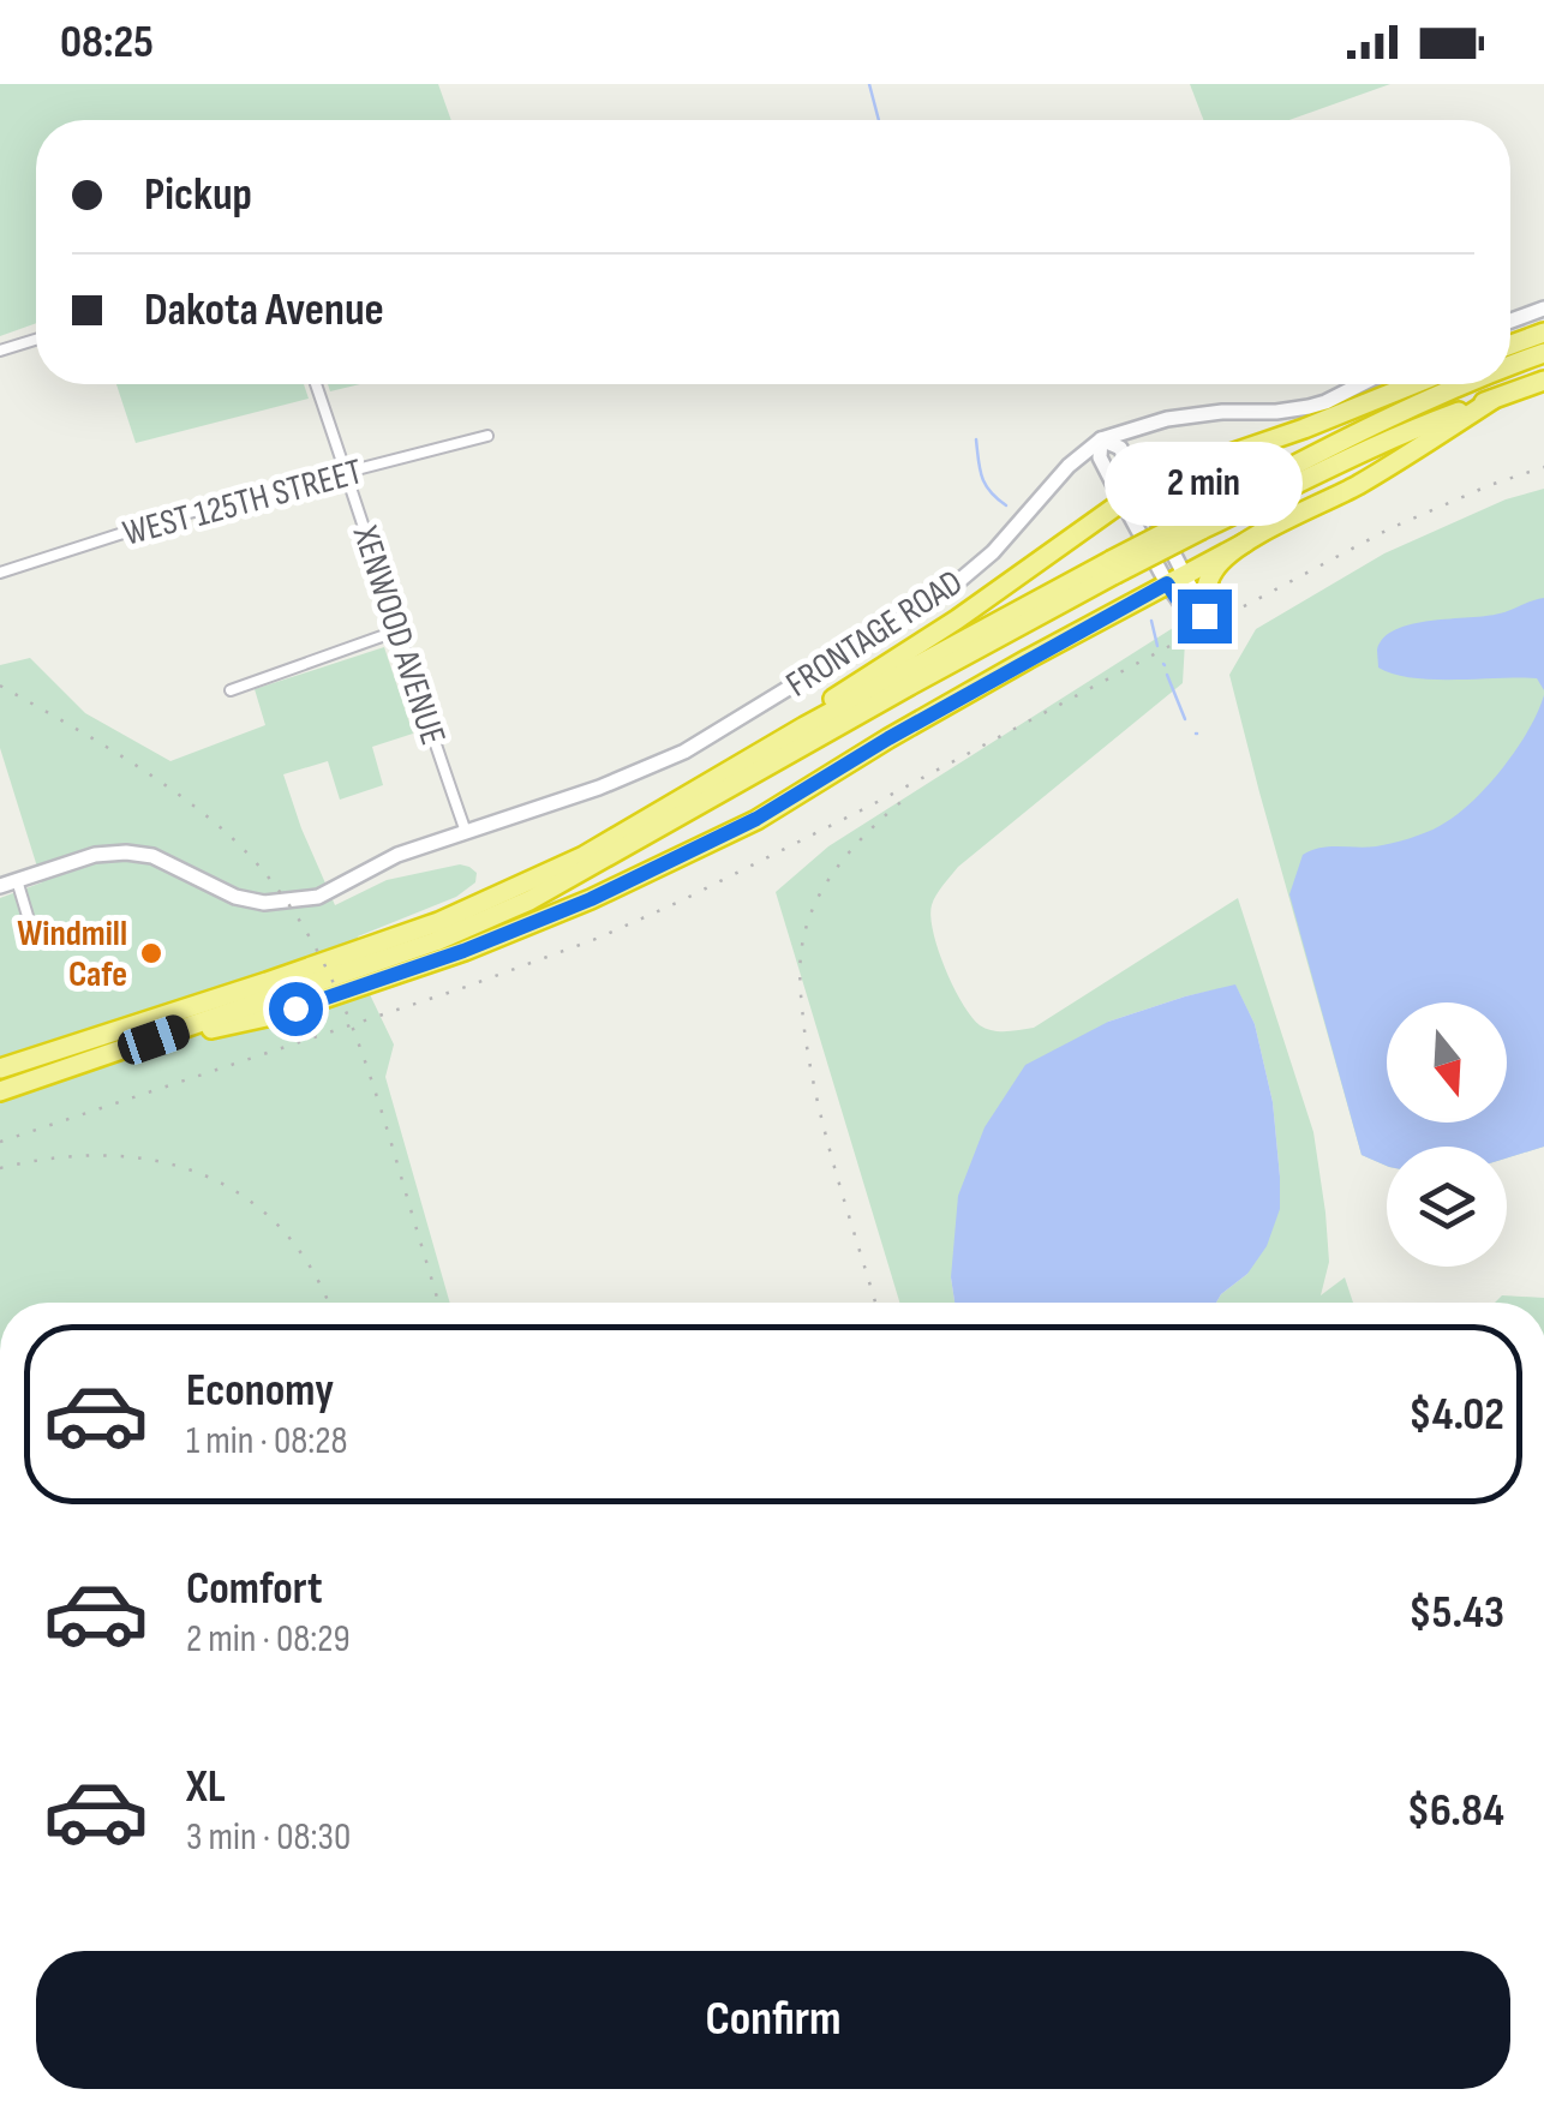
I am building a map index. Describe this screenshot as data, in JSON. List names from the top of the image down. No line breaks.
{"streets":{"street":["WEST 125TH STREET","FRONTAGE ROAD","XENWOOD AVENUE"]},"crossings":[["WEST 125TH STREET","XENWOOD AVENUE"],["FRONTAGE ROAD","XENWOOD AVENUE"]],"places":["Windmill Cafe"],"north":"bottom","page":{"status":"08:25","banner":["Pickup","Dakota Avenue"],"bubble":"2 min","list":[{"name":"Economy","note":"1 min · 08:28","value":"$4.02"},{"name":"Comfort","note":"2 min · 08:29","value":"$5.43"},{"name":"XL","note":"3 min · 08:30","value":"$6.84"}],"buttons":"Confirm"}}
